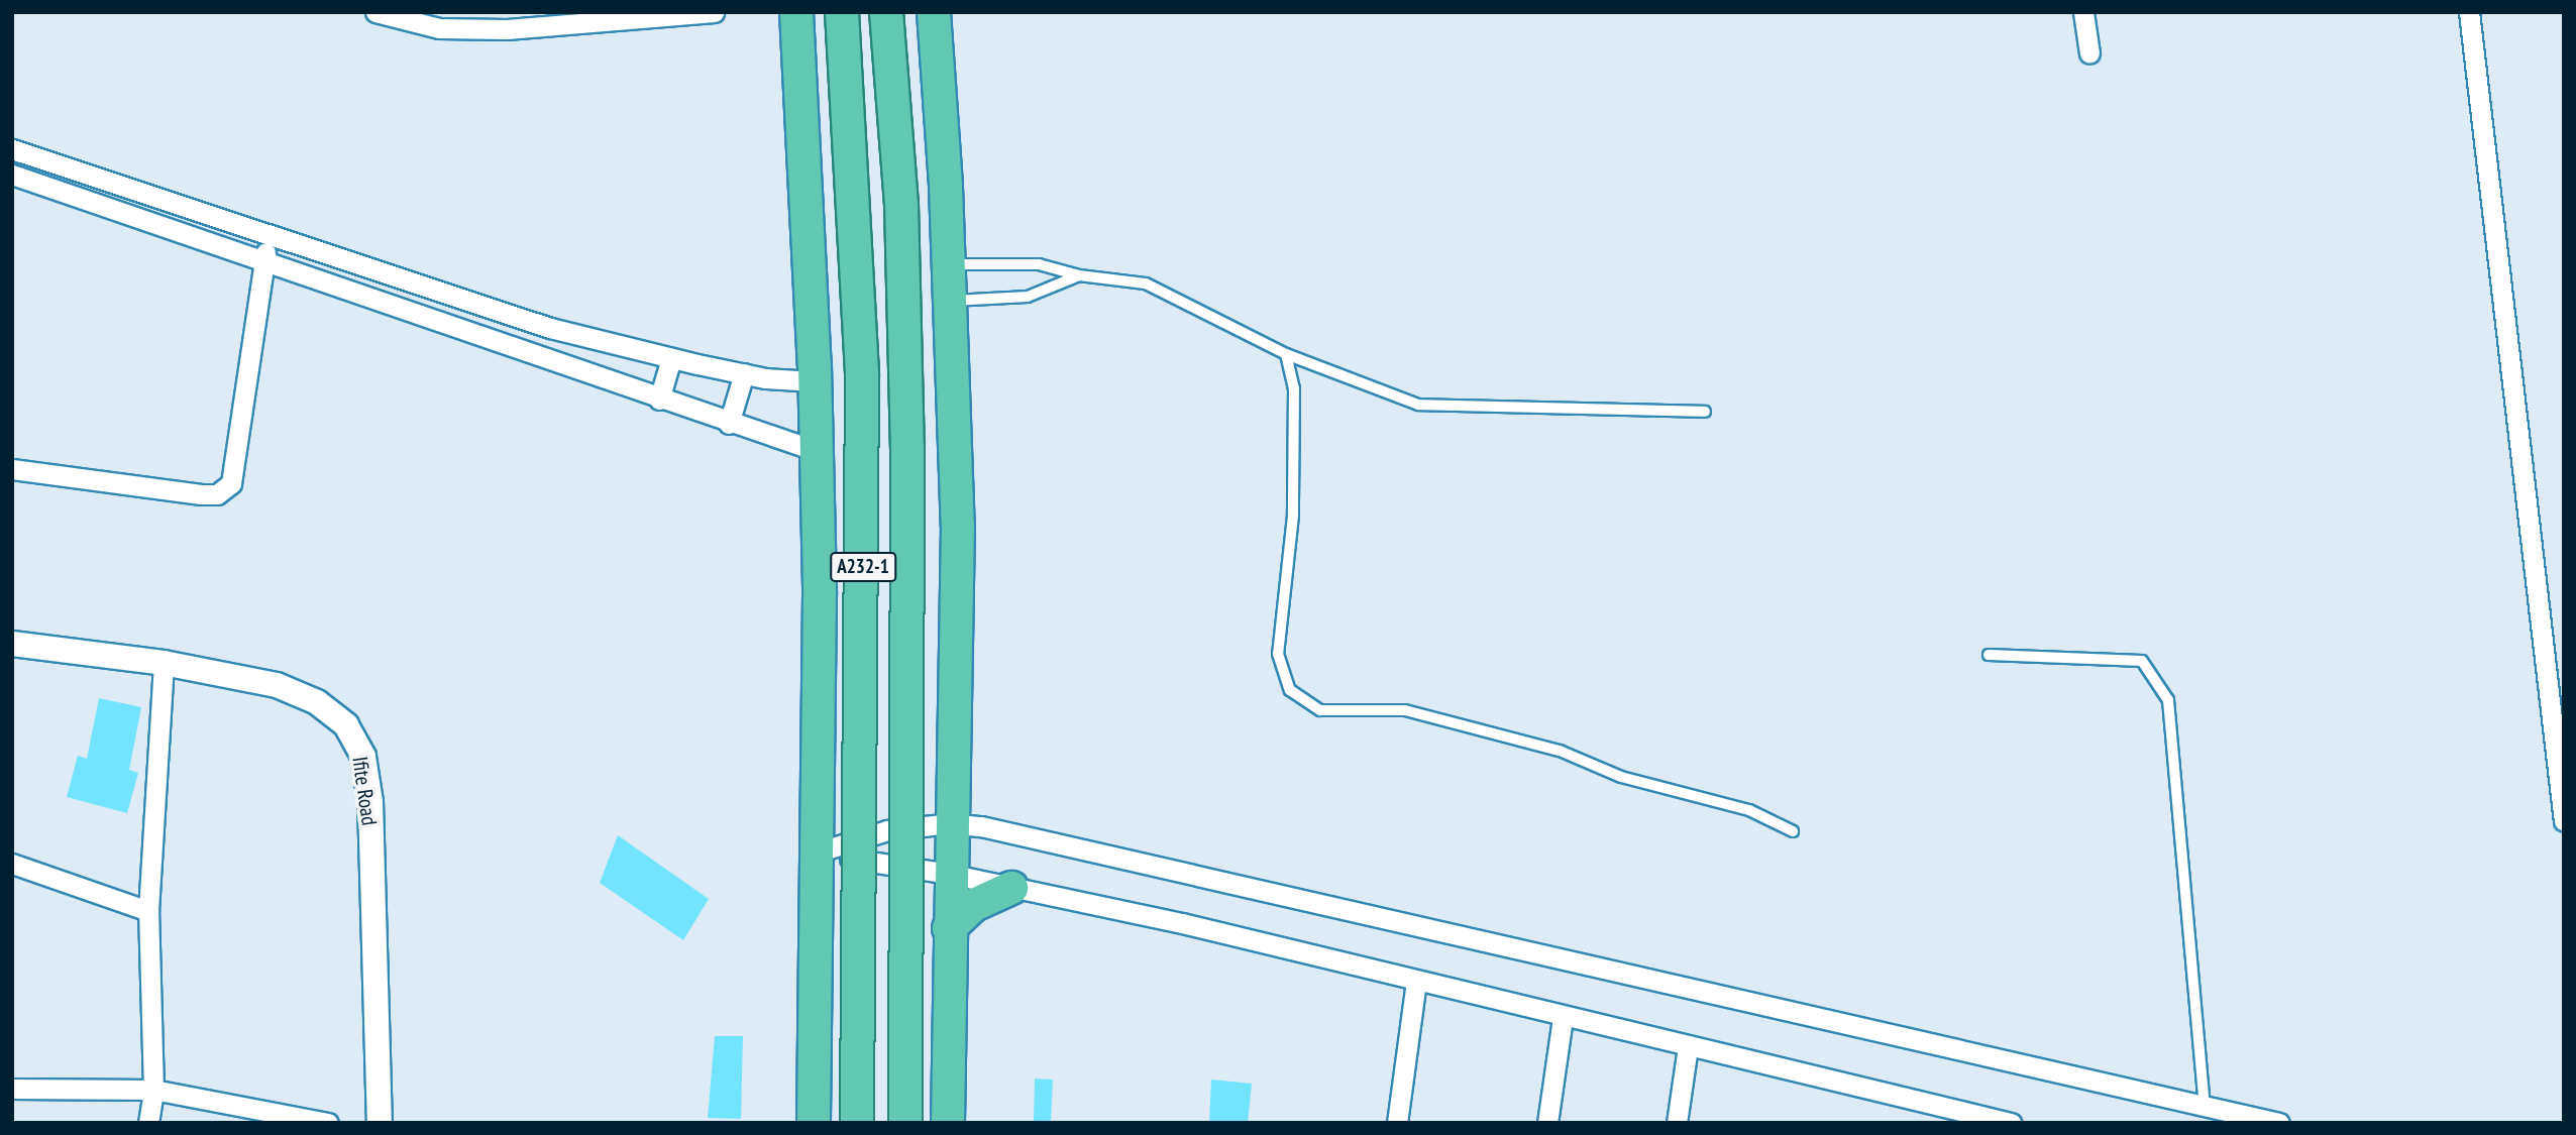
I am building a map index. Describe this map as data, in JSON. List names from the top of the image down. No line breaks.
{"streets":{"highway":["A232-1"],"street":["Ifite Road"]}}
